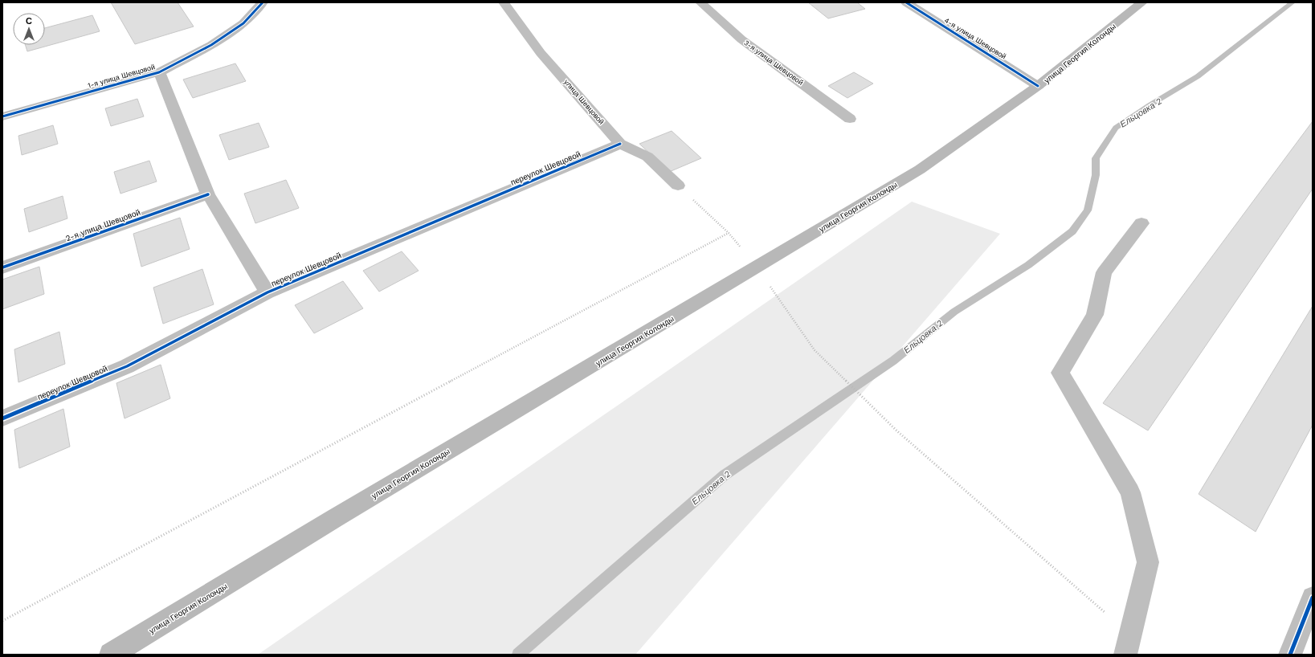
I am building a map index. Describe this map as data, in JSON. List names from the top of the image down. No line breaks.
{"streets":{"main road":["улица Георгия Колонды"],"street":["4-я улица Шевцовой","3-я улица Шевцовой","1-я улица Шевцовой","улица Шевцовой","переулок Шевцовой","2-я улица Шевцовой"]},"crossings":[["4-я улица Шевцовой","улица Георгия Колонды"],["улица Шевцовой","переулок Шевцовой"]],"water":["Ельцовка 2"],"north":"top"}
